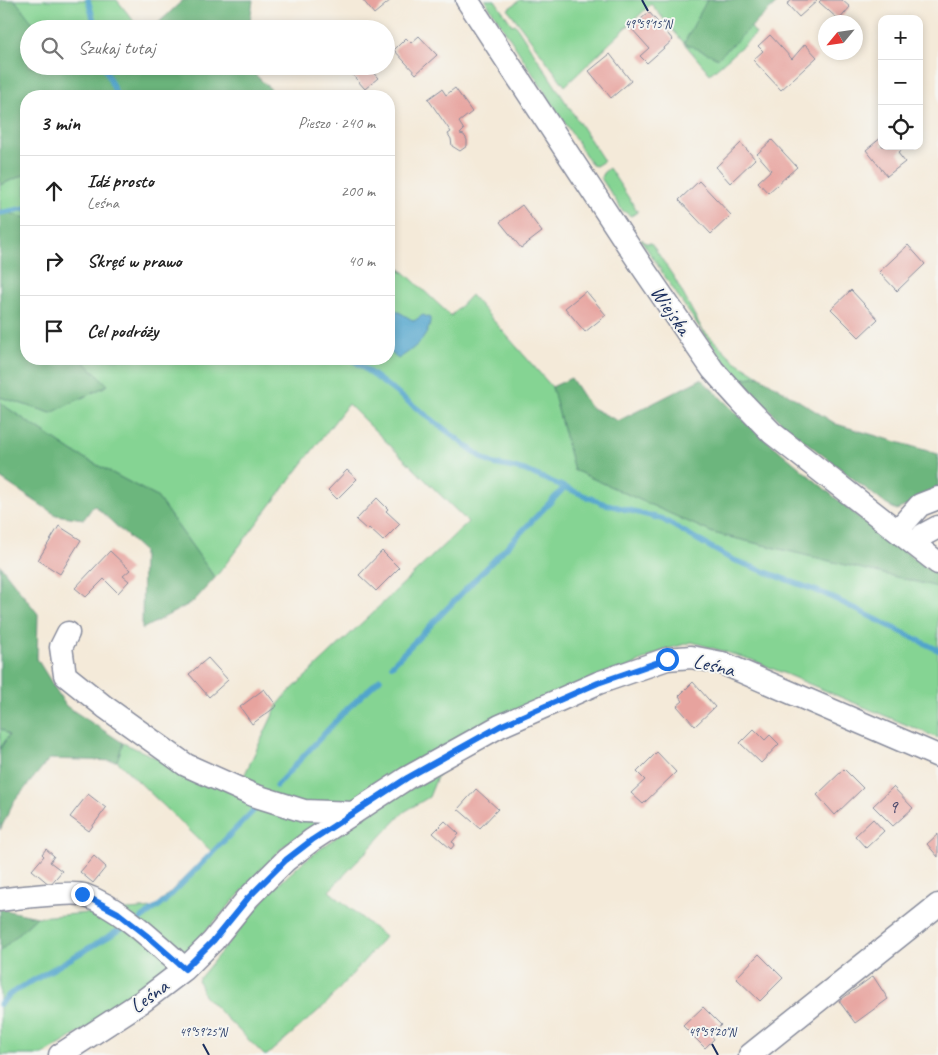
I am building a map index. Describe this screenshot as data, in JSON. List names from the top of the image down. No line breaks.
{"streets":{"street":["Wiejska","Leśna"]},"house_numbers":["9"],"north":"bottom left","page":{"map_buttons":["+","−"],"search":"Szukaj tutaj","heading":["3 min","Pieszo · 240 m"],"list":[["Idź prosto","Leśna","200 m"],["Skręć w prawo","40 m"],"Cel podróży"]},"coordinates":["49°59'15\"N","49°59'25\"N","49°59'20\"N"]}
